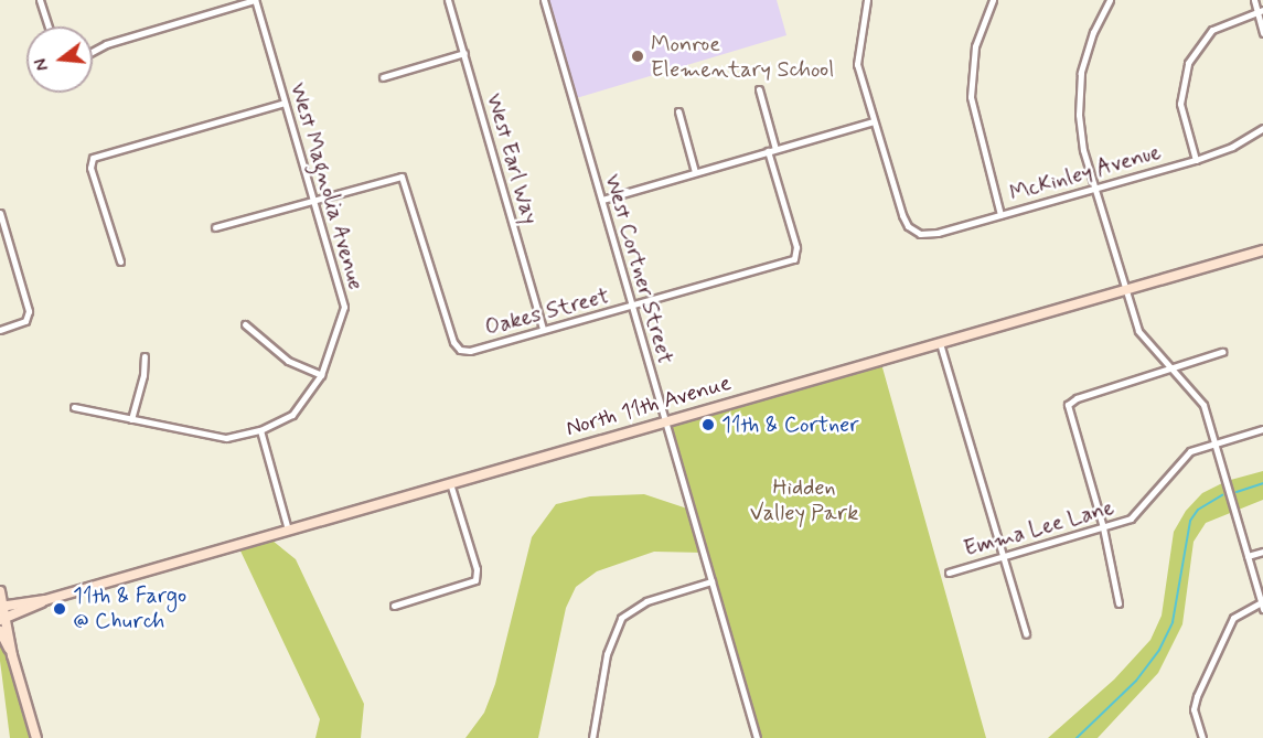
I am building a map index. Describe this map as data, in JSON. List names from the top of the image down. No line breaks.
{"streets":{"main road":["North 11th Avenue"],"street":["West Earl Way","McKinley Avenue","West Magnolia Avenue","West Cortner Street","Oakes Street","Emma Lee Lane"]},"crossings":[["West Earl Way","Oakes Street"],["West Magnolia Avenue","Oakes Street"],["West Cortner Street","Oakes Street"],["West Cortner Street","North 11th Avenue"]],"parks":["Hidden Valley Park"],"places":["Monroe Elementary School","11th & Cortner","11th & Fargo @ Church"],"north":"left"}
